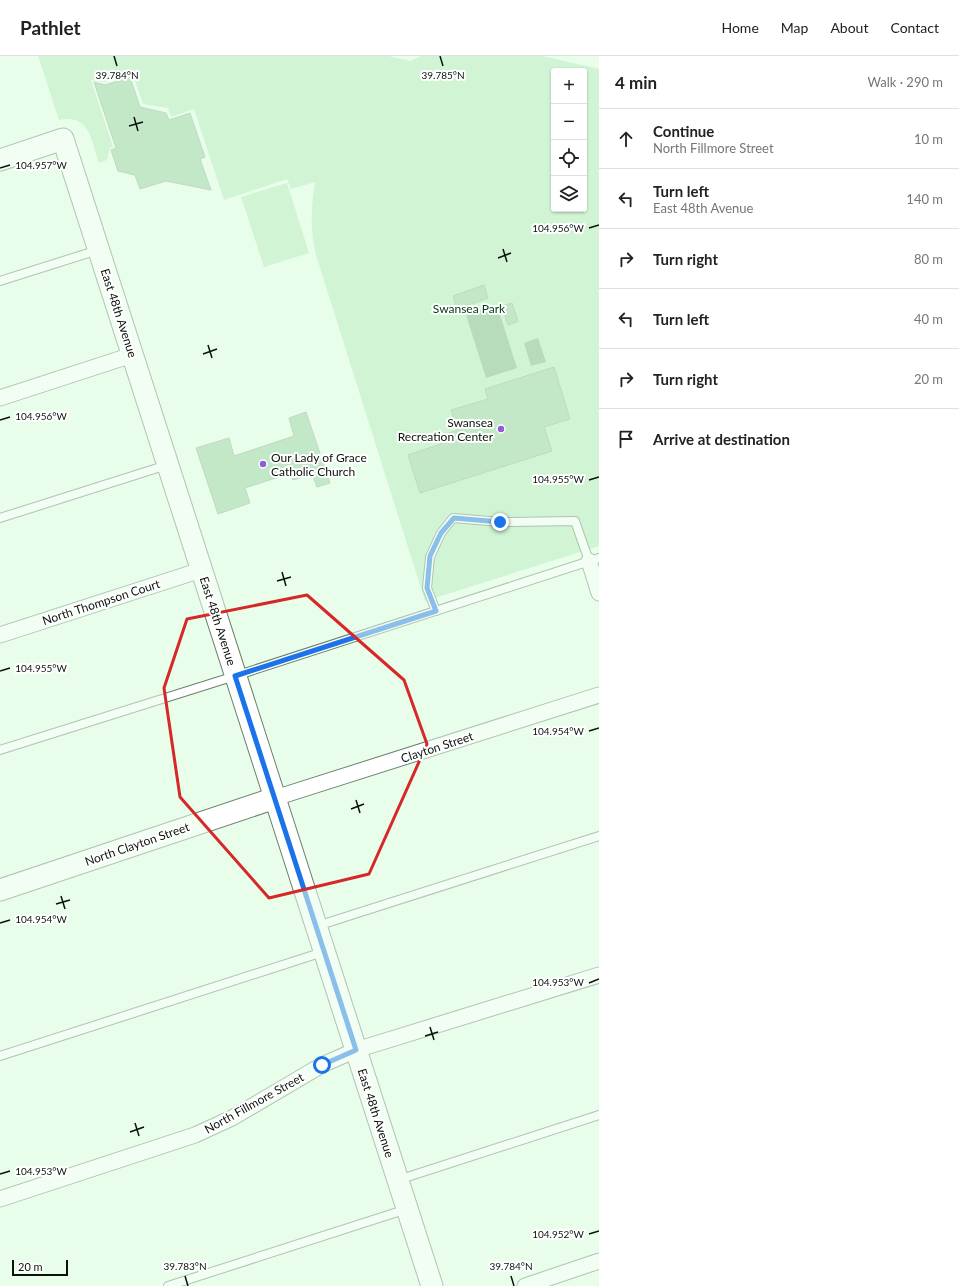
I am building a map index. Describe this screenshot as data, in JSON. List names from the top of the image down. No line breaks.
{"streets":{"street":["East 48th Avenue","North Thompson Court","Clayton Street","North Clayton Street","North Fillmore Street"]},"crossings":[["East 48th Avenue","North Thompson Court"],["East 48th Avenue","Clayton Street"],["East 48th Avenue","North Clayton Street"],["East 48th Avenue","North Fillmore Street"],["Clayton Street","North Clayton Street"]],"parks":["Swansea Park"],"places":["Swansea Recreation Center","Our Lady of Grace Catholic Church"],"scale_bar":"20 m","page":{"header":"Pathlet","nav":["Home","Map","About","Contact"],"heading":["4 min","Walk · 290 m"],"map_buttons":["+","−"],"list":[["Continue","North Fillmore Street","10 m"],["Turn left","East 48th Avenue","140 m"],["Turn right","80 m"],["Turn left","40 m"],["Turn right","20 m"],"Arrive at destination"],"scale":"20 m"},"coordinates":["39.784°N","39.785°N","104.957°W","104.956°W","104.955°W","104.954°W","104.953°W","104.952°W","39.783°N"]}
